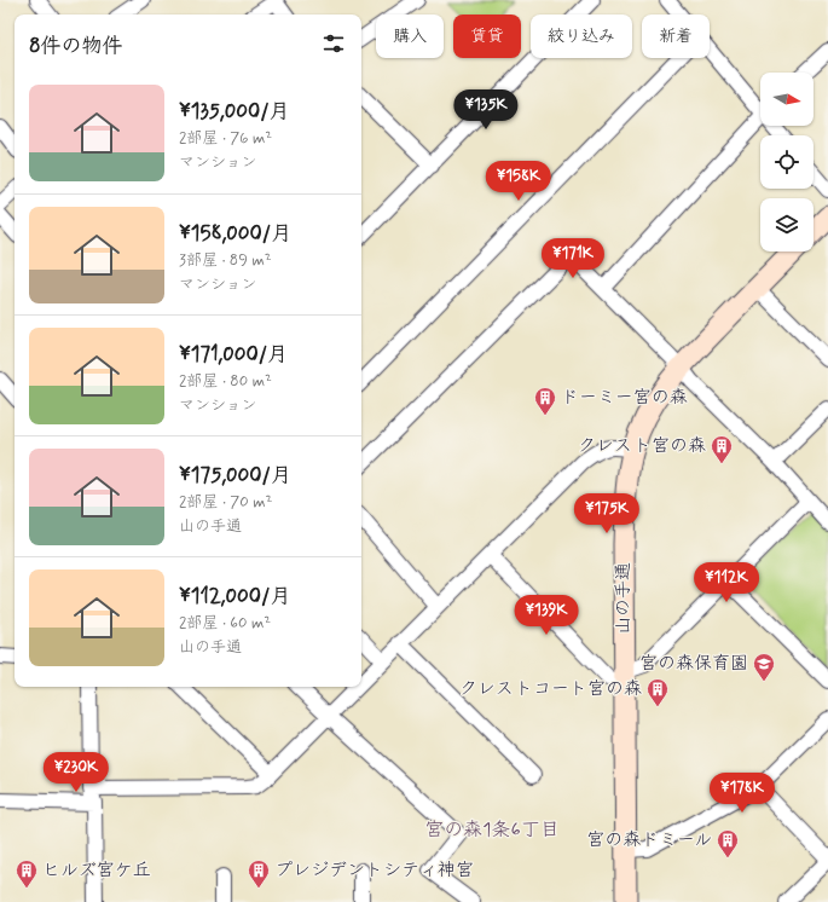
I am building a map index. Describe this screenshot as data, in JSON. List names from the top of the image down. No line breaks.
{"streets":{"main road":["山の手通"]},"districts":["宮の森1条6丁目"],"places":{"building":["ドーミー宮の森","クレスト宮の森","クレストコート宮の森","宮の森ドミール","ヒルズ宮ケ丘","プレジデントシティ神宮"],"school or university":["宮の森保育園"]},"north":"right","page":{"chip":["購入","賃貸","絞り込み","新着"],"heading":"8件の物件","list":[{"name":"¥135,000/月","note":"2部屋 · 76 m² · マンション"},{"name":"¥158,000/月","note":"3部屋 · 89 m² · マンション"},{"name":"¥171,000/月","note":"2部屋 · 80 m² · マンション"},{"name":"¥175,000/月","note":"2部屋 · 70 m² · 山の手通"},{"name":"¥112,000/月","note":"2部屋 · 60 m² · 山の手通"}],"price":["¥135K","¥158K","¥171K","¥175K","¥112K","¥139K","¥230K","¥178K"]}}
